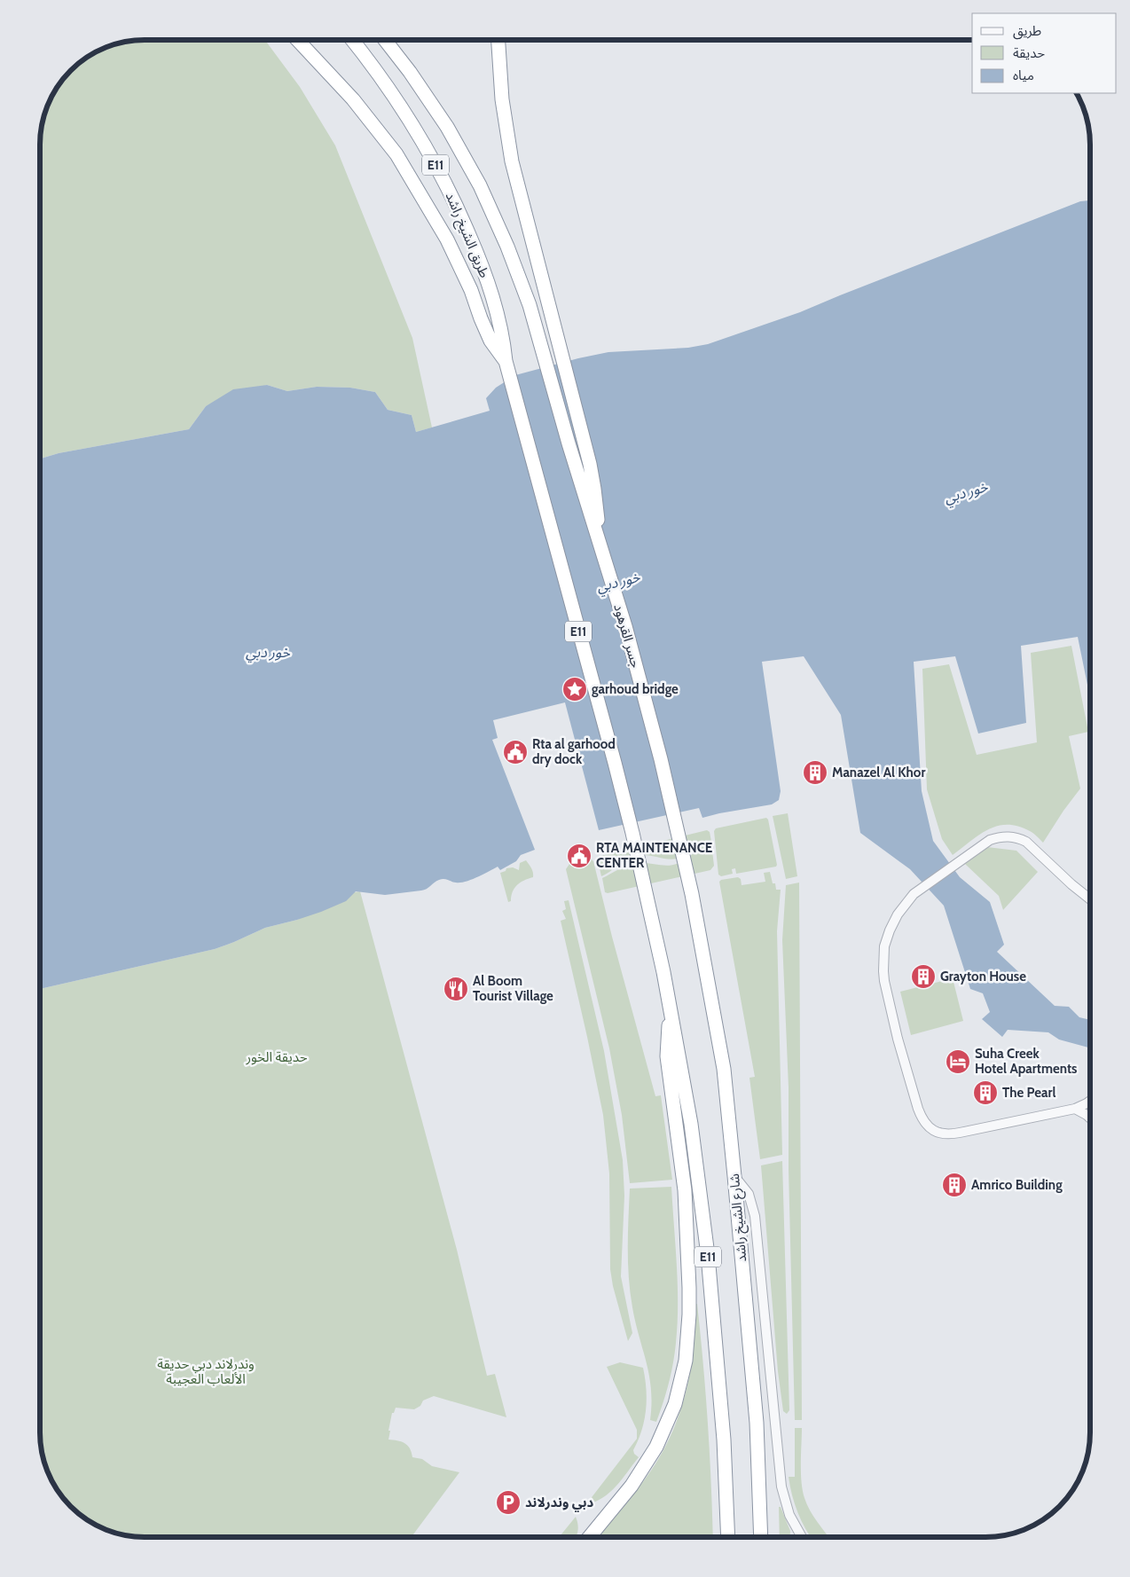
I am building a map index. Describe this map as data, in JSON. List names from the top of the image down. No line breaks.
{"streets":{"highway":["E11","طريق الشيخ راشد","جسر القرهود","شارع الشيخ راشد"]},"crossings":[["E11","طريق الشيخ راشد"],["جسر القرهود","شارع الشيخ راشد"]],"water":["خور دبي"],"parks":["حديقة الخور","وندرلاند دبي حديقة الألعاب العجيبة"],"places":{"place":["garhoud bridge"],"public building":["Rta al garhood dry dock","RTA MAINTENANCE CENTER"],"building":["Manazel Al Khor","Grayton House","The Pearl","Amrico Building"],"restaurant":["Al Boom Tourist Village"],"hotel":["Suha Creek Hotel Apartments"],"parking":["دبي وندرلاند"]},"legend":["طريق","حديقة","مياه"]}
